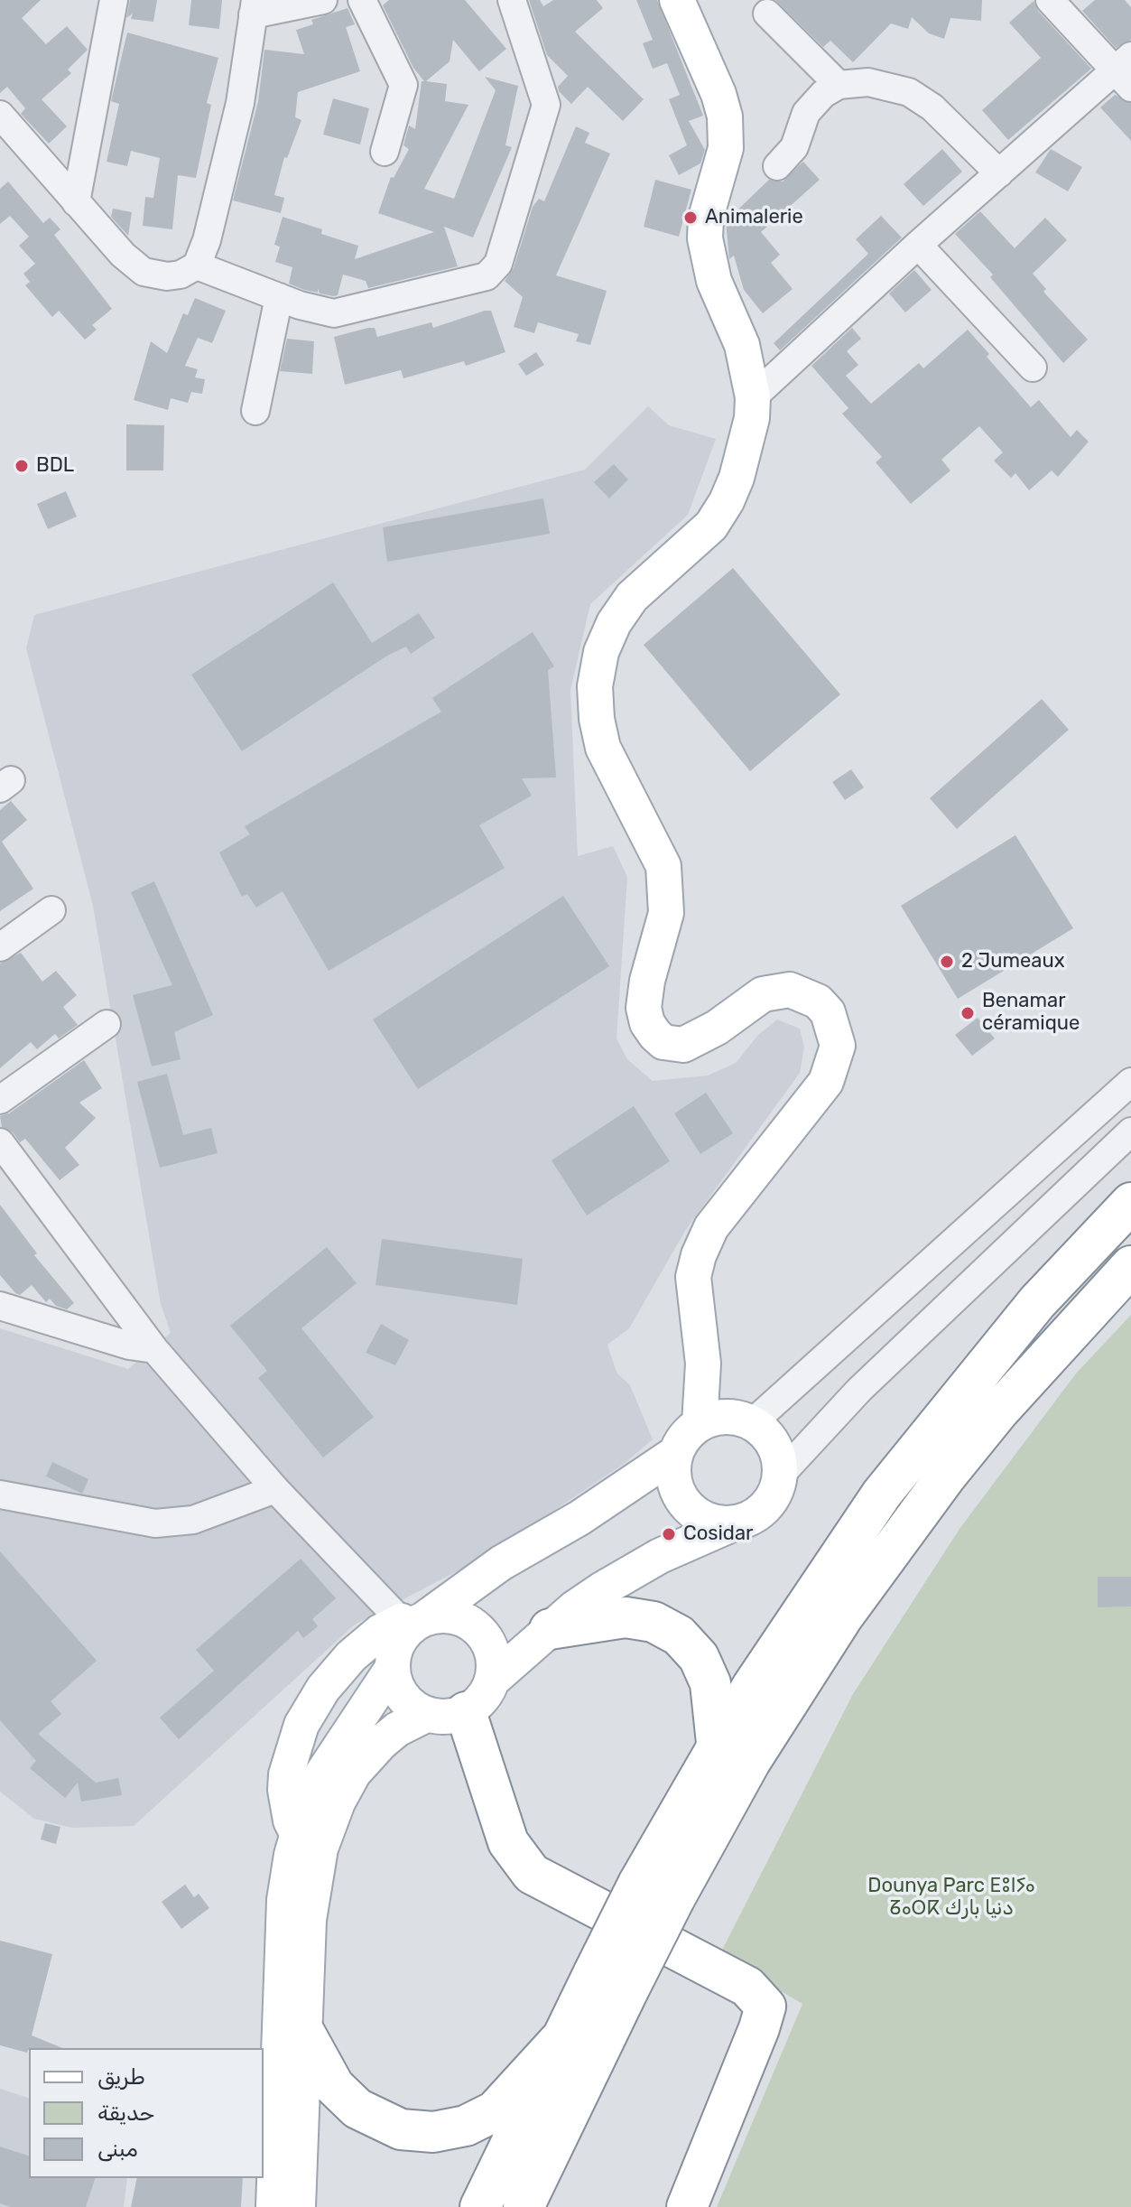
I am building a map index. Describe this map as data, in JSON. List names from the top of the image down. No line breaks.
{"parks":["Dounya Parc ⴹⵓⵏⵢⴰ ⵒⴰⵔⴽ دنيا بارك"],"places":["Animalerie","BDL","2 Jumeaux","Benamar céramique","Cosidar"],"legend":["طريق","حديقة","مبنى"]}
